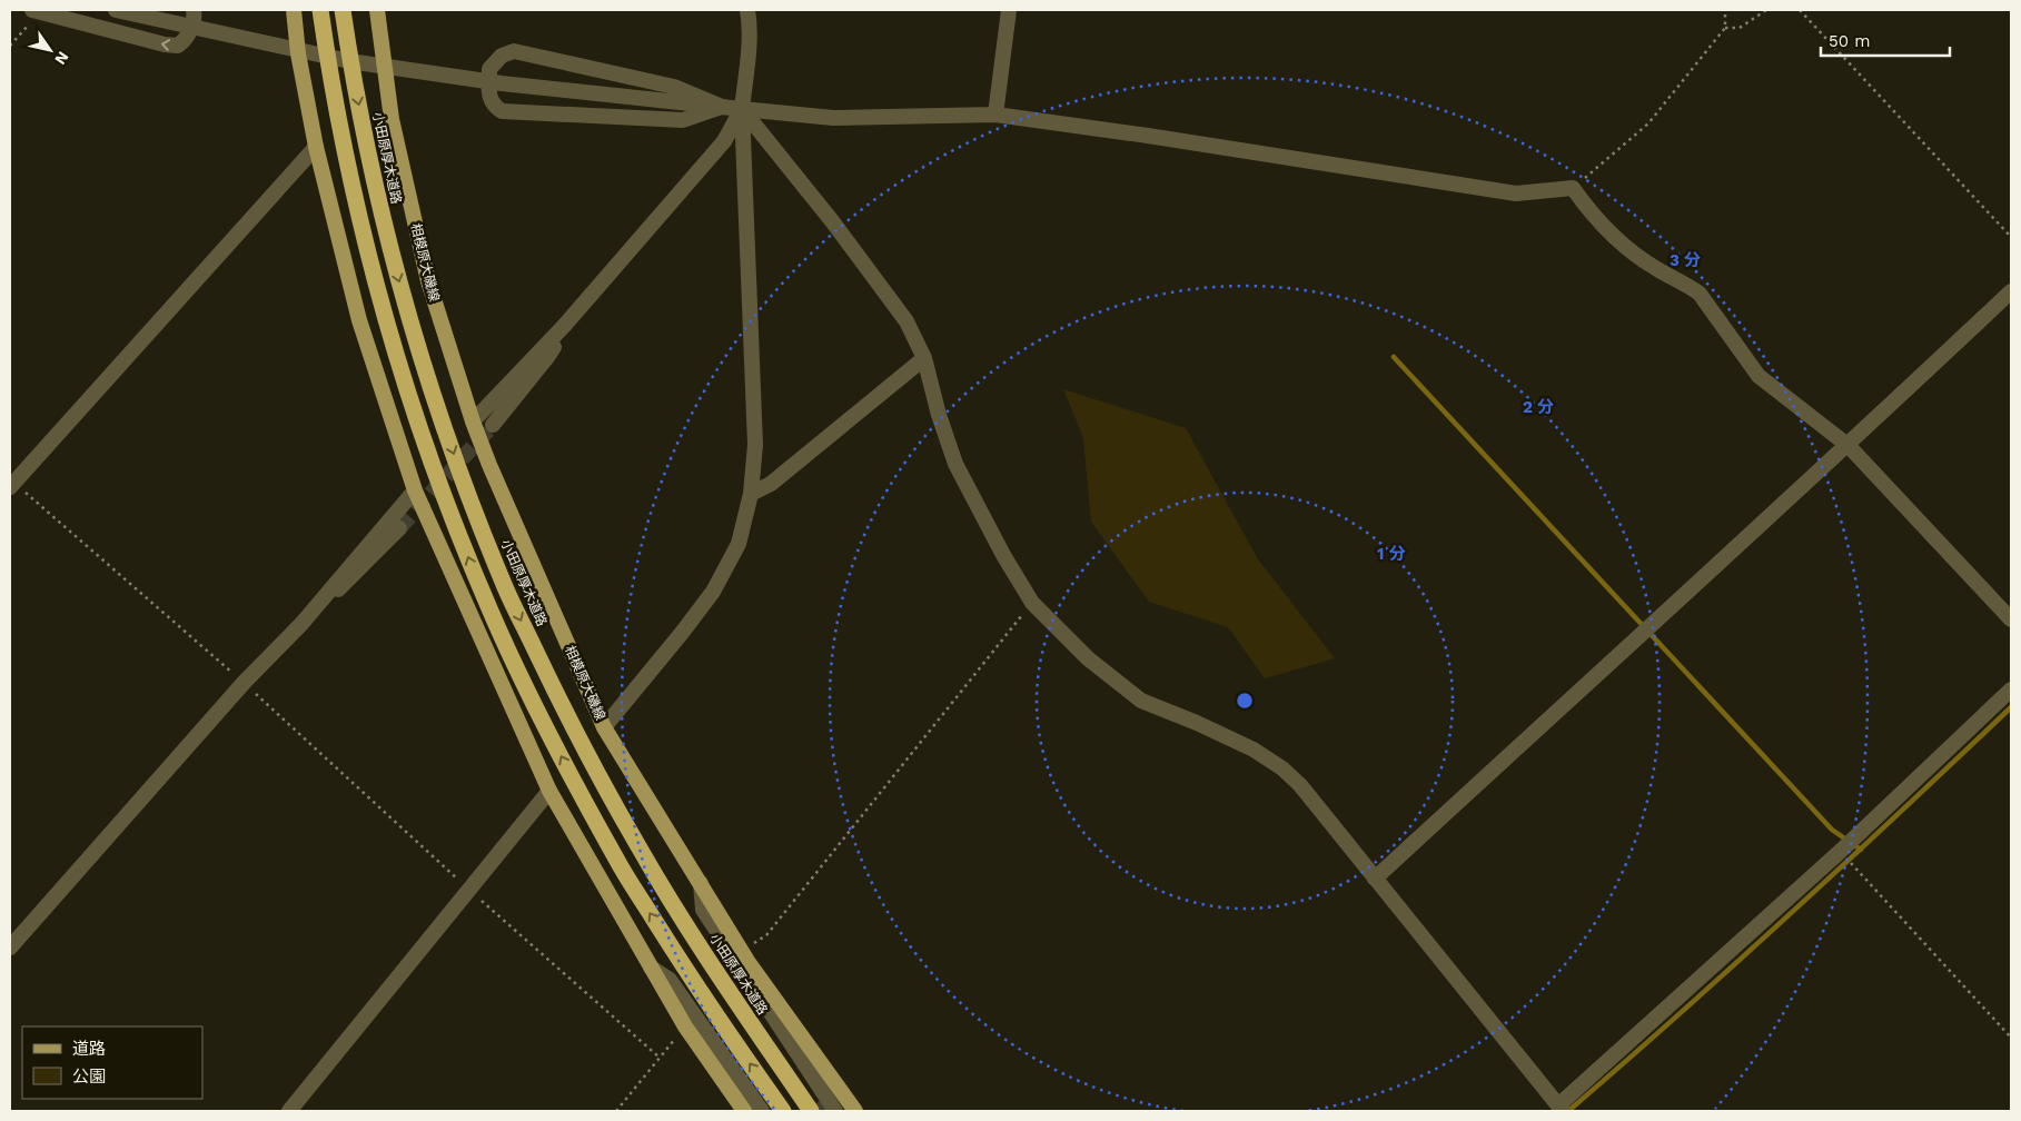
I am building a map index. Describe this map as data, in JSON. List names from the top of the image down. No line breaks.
{"streets":{"highway":["小田原厚木道路"],"main road":["相模原大磯線"]},"legend":["道路","公園"],"scale_bar":"50 m","north":"bottom right","rings":["3 分","2 分","1 分"]}
